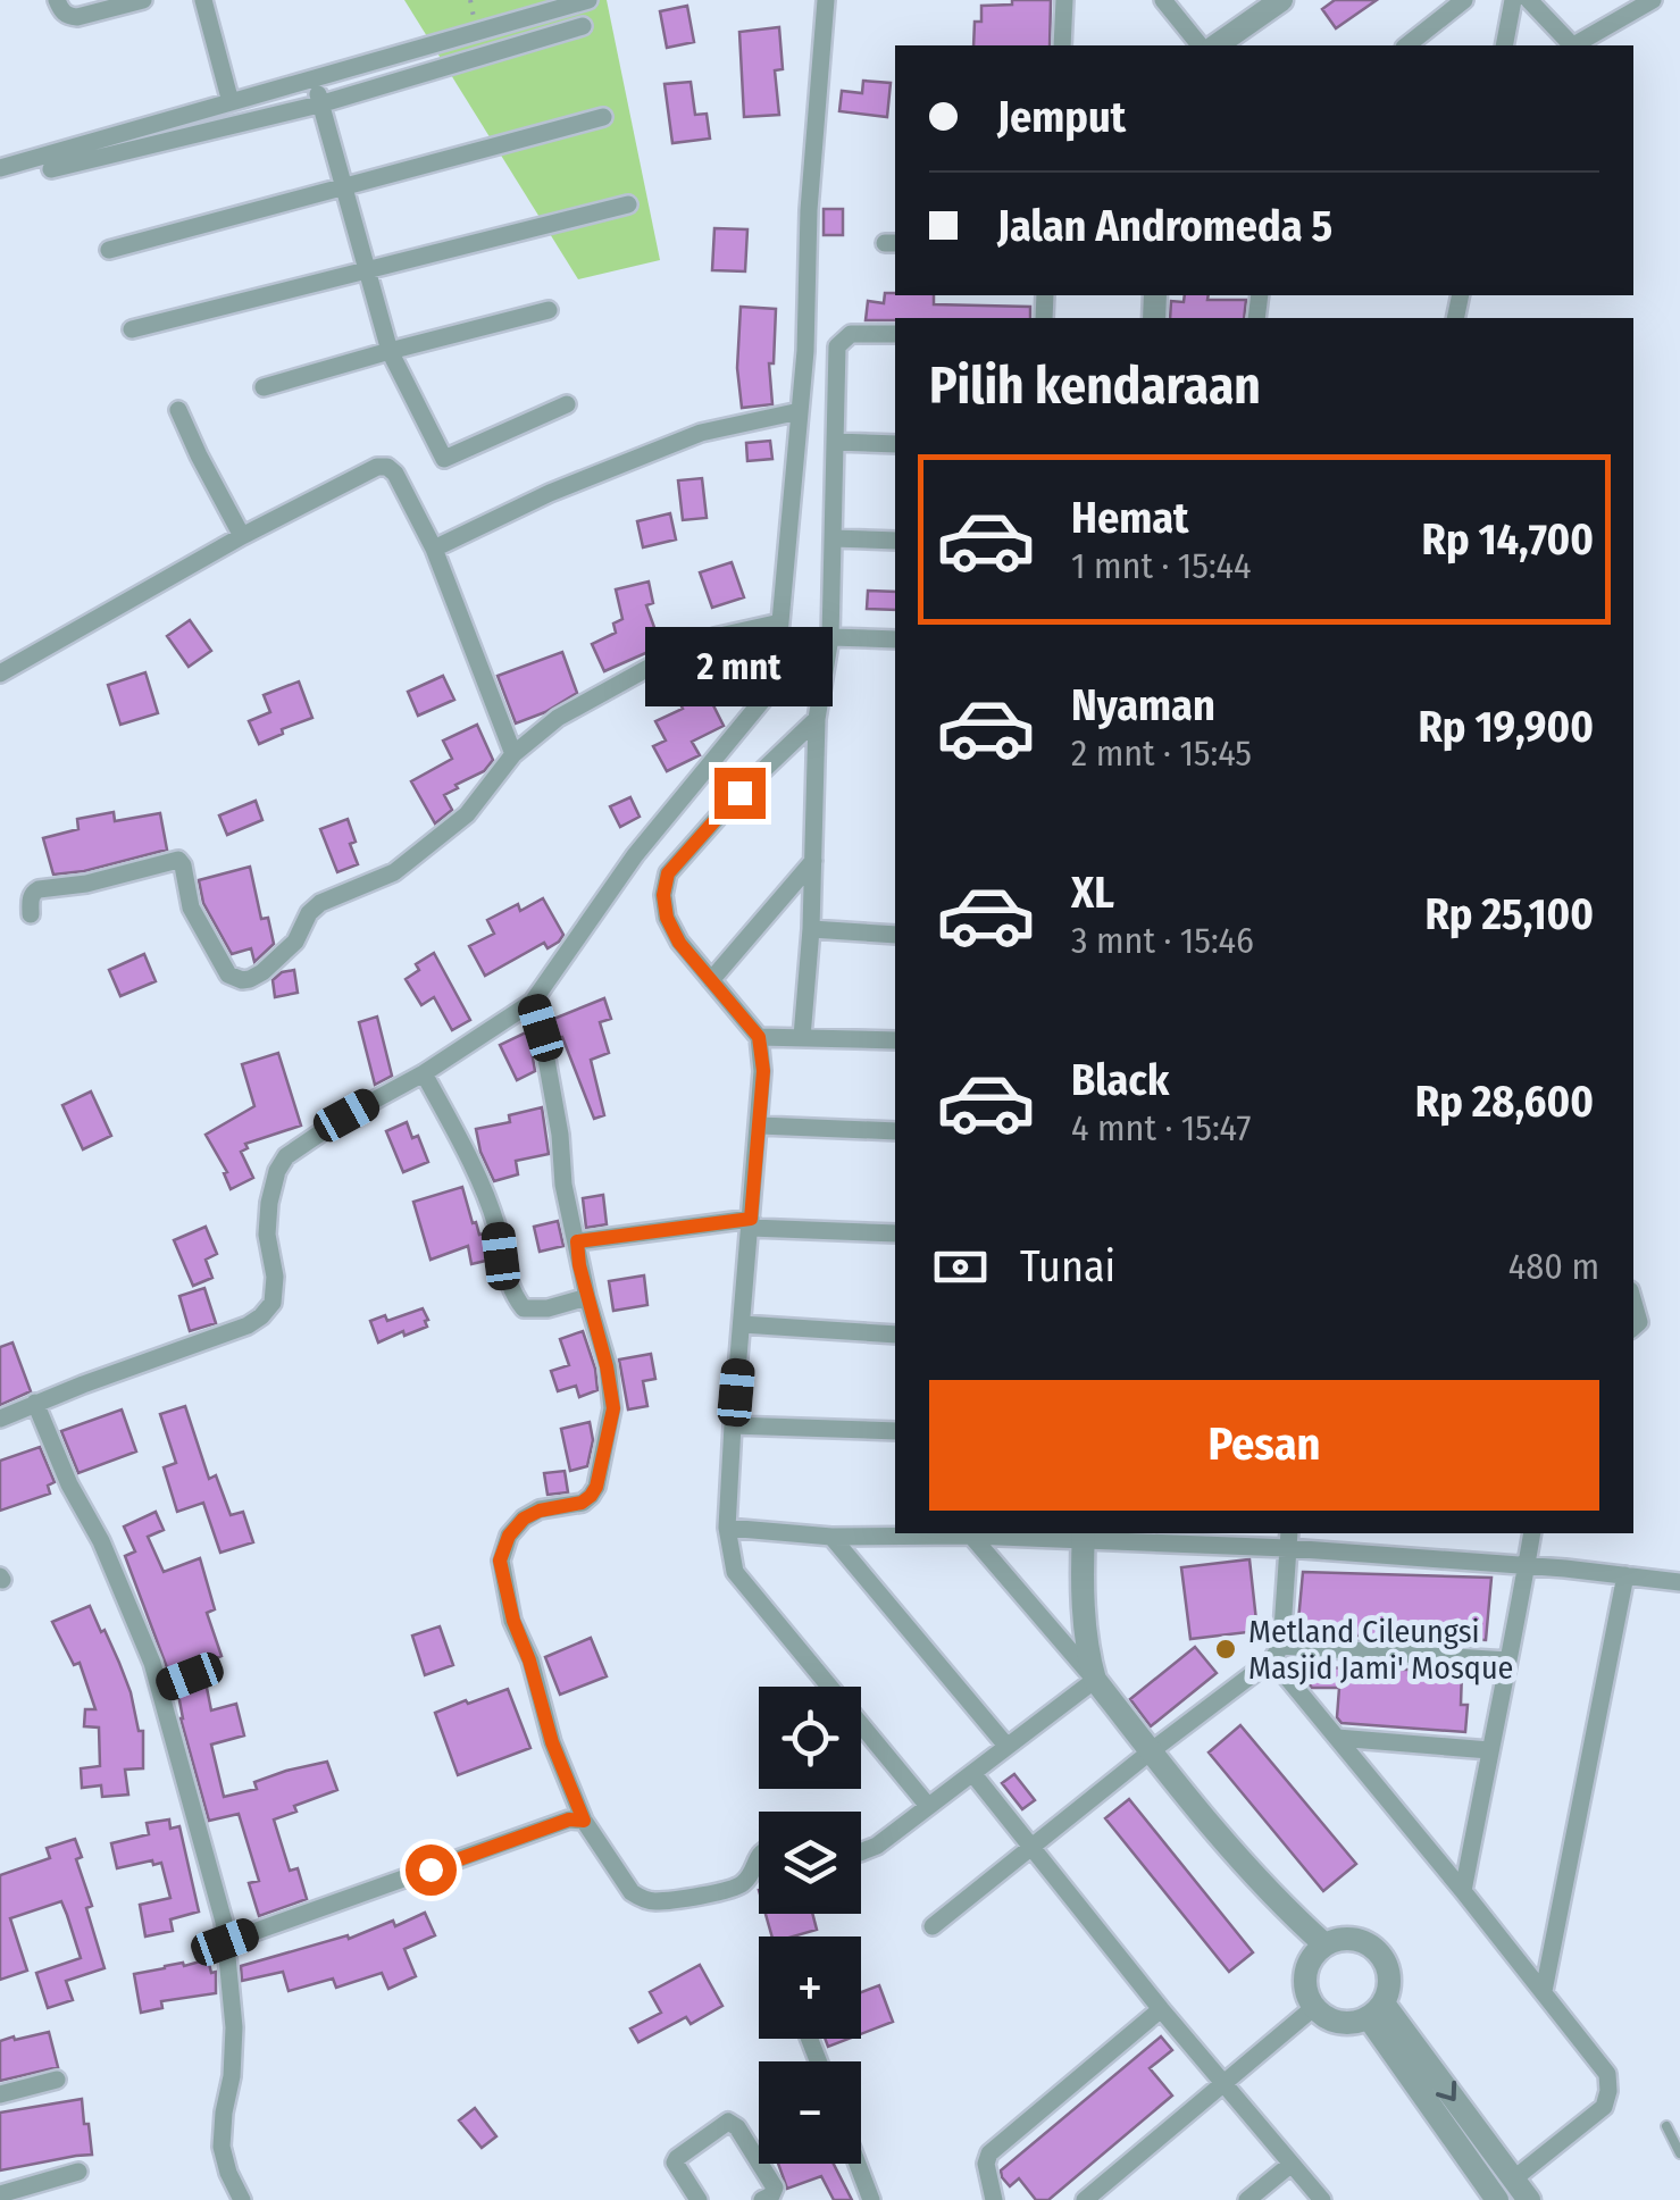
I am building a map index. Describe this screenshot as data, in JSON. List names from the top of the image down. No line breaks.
{"places":["Metland Cileungsi Masjid Jami' Mosque"],"page":{"banner":["Jemput","Jalan Andromeda 5"],"heading":"Pilih kendaraan","list":[{"name":"Hemat","note":"1 mnt · 15:44","value":"Rp 14,700"},{"name":"Nyaman","note":"2 mnt · 15:45","value":"Rp 19,900"},{"name":"XL","note":"3 mnt · 15:46","value":"Rp 25,100"},{"name":"Black","note":"4 mnt · 15:47","value":"Rp 28,600"}],"bubble":"2 mnt","pay":["Tunai","480 m"],"buttons":"Pesan","map_buttons":["+","−"]}}
